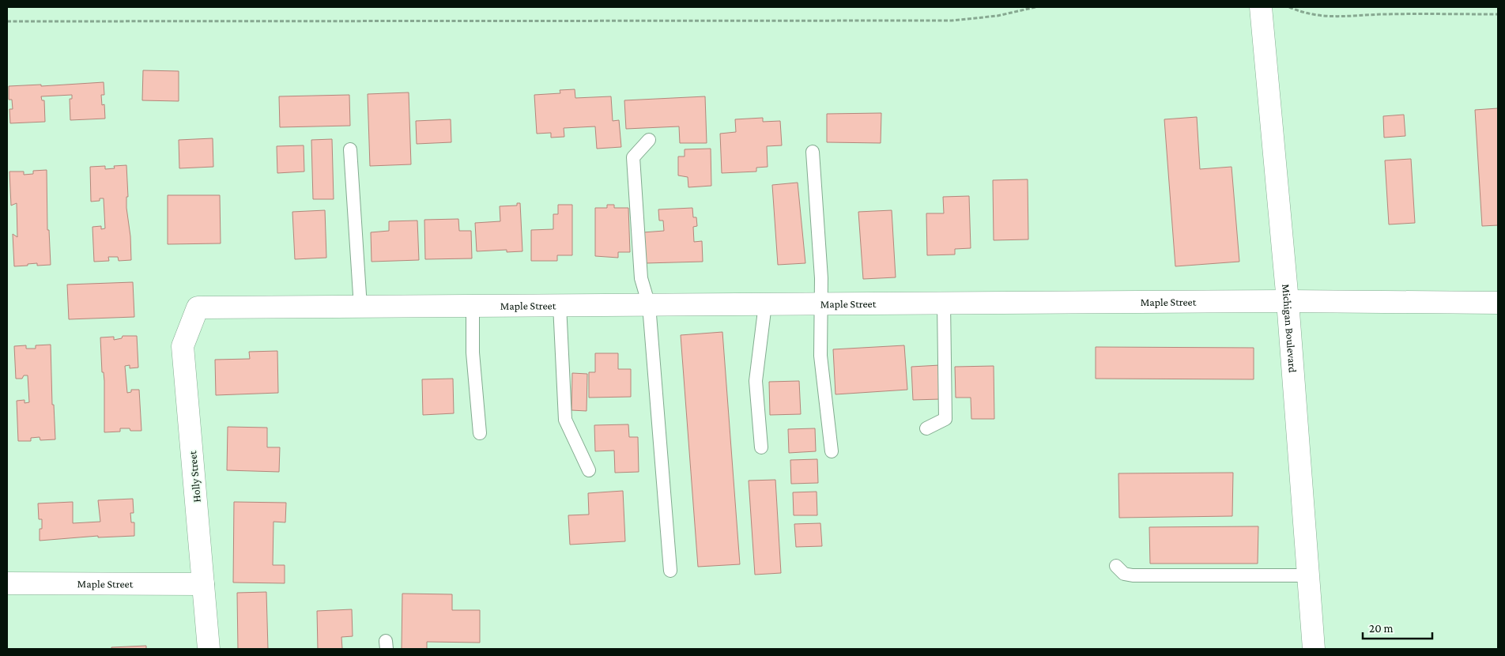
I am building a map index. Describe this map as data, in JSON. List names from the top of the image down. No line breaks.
{"streets":{"street":["Maple Street","Michigan Boulevard","Holly Street"]},"crossings":[["Maple Street","Michigan Boulevard"],["Maple Street","Holly Street"]],"scale_bar":"20 m"}
